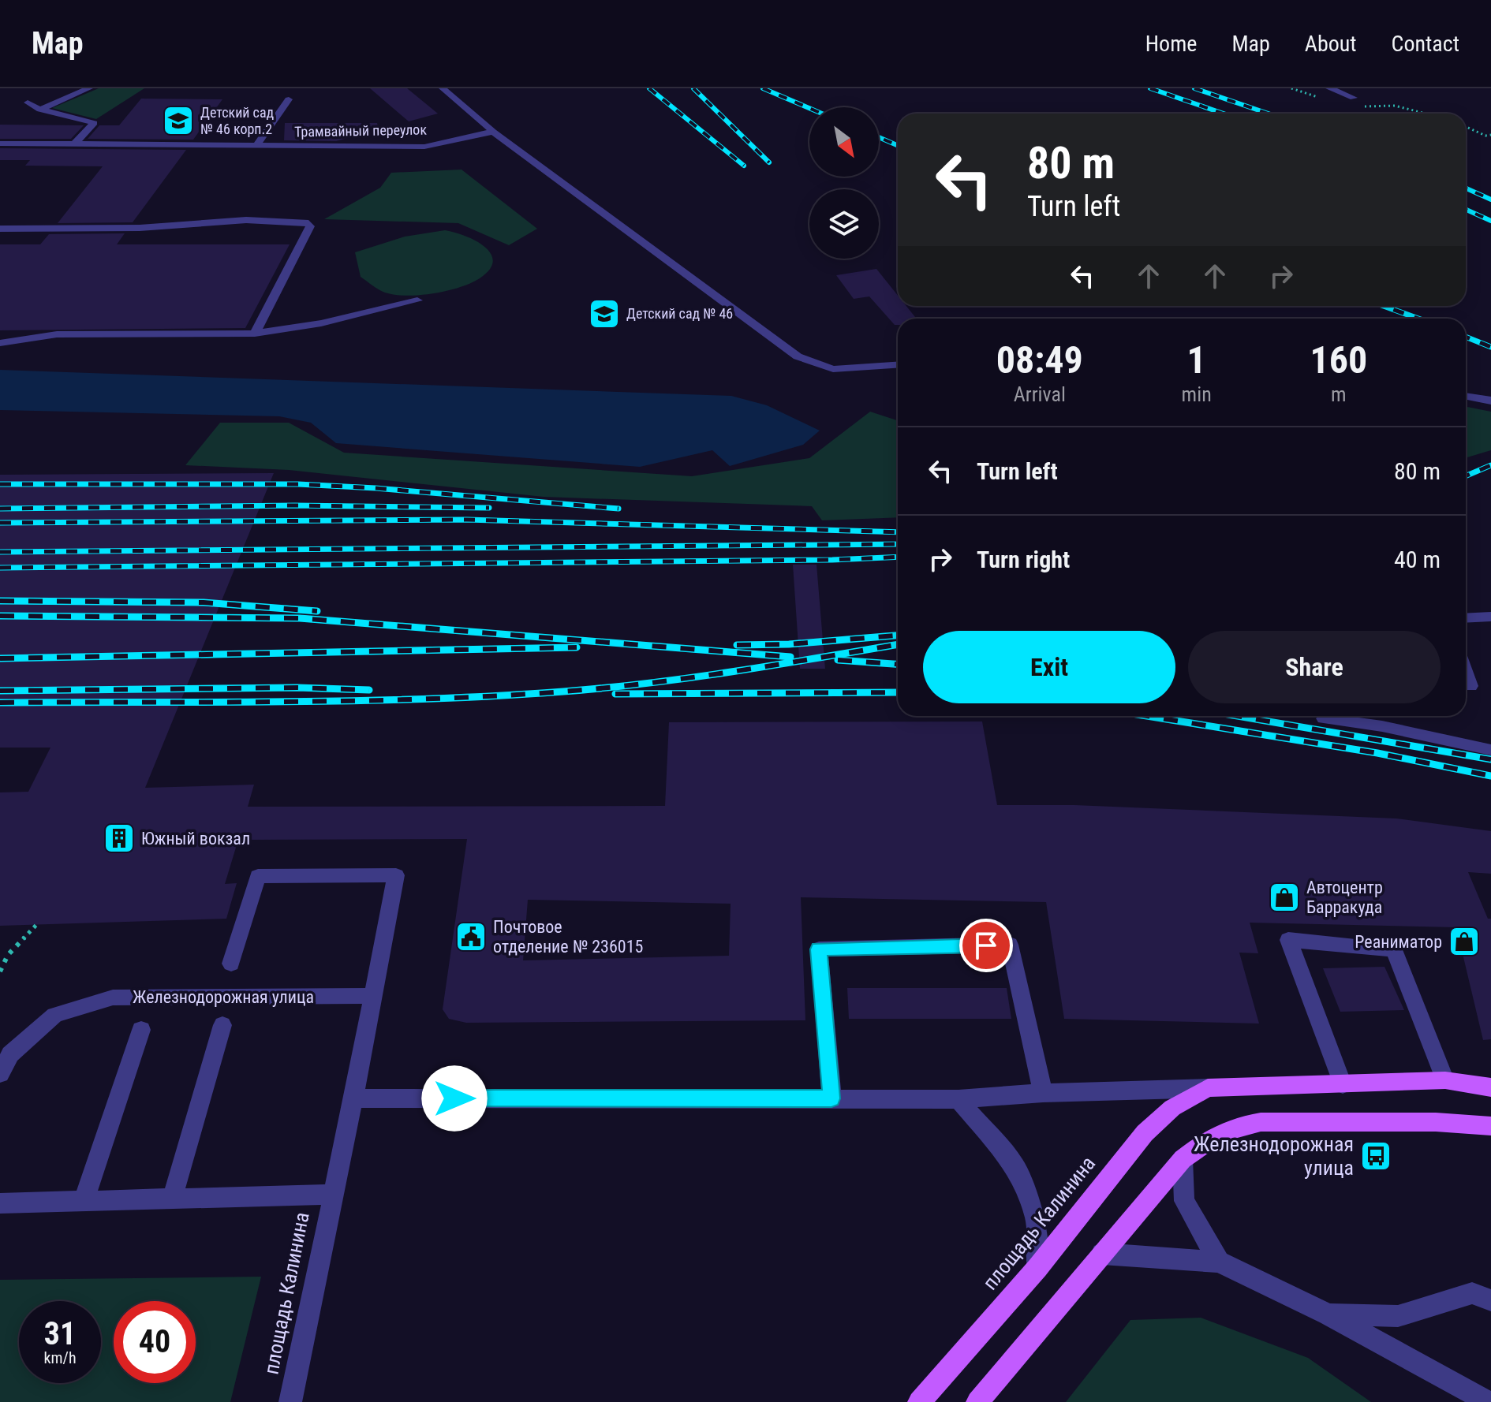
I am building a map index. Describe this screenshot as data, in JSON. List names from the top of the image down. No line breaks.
{"streets":{"main road":["площадь Калинина"],"street":["Трамвайный переулок","Железнодорожная улица"]},"places":{"school or university":["Детский сад № 46 корп.2","Детский сад № 46"],"building":["Южный вокзал"],"shop":["Автоцентр Барракуда","Реаниматор"],"public building":["Почтовое отделение № 236015"],"bus stop":["Железнодорожная улица"]},"north":"bottom right","page":{"header":"Map","nav":["Home","Map","About","Contact"],"turn":["80 m","Turn left"],"eta":["08:49","Arrival","1","min","160","m"],"list":[{"name":"Turn left","value":"80 m"},{"name":"Turn right","value":"40 m"}],"buttons":["Exit","Share"],"speed":"31 km/h","limit":"40"}}
